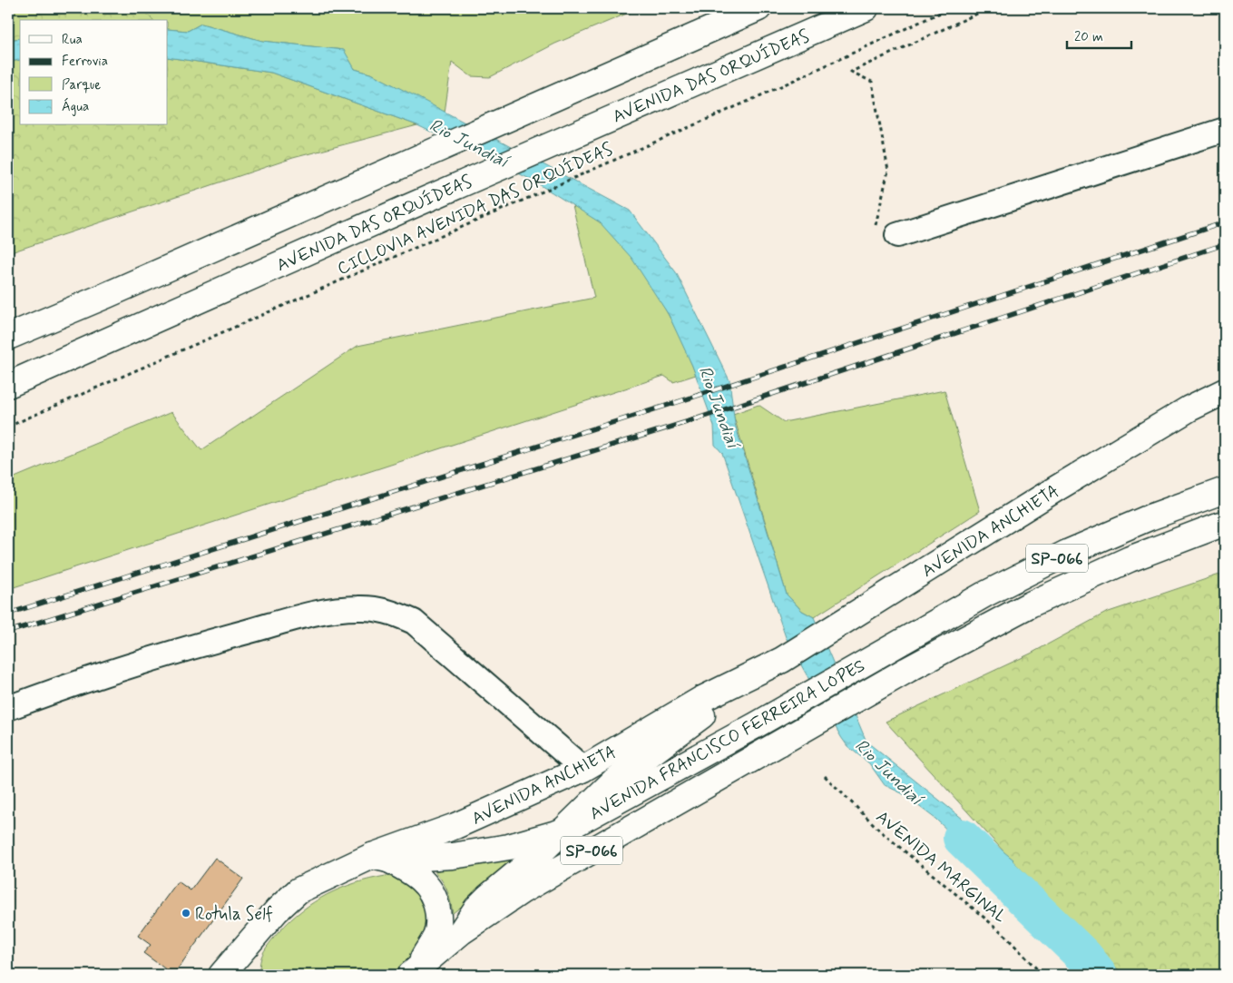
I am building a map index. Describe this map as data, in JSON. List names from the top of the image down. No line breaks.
{"streets":{"main road":["AVENIDA DAS ORQUÍDEAS","AVENIDA ANCHIETA","SP-066","AVENIDA FRANCISCO FERREIRA LOPES"],"path":["CICLOVIA AVENIDA DAS ORQUÍDEAS","AVENIDA MARGINAL"]},"crossings":[["AVENIDA ANCHIETA","AVENIDA FRANCISCO FERREIRA LOPES"]],"water":["Rio Jundiaí"],"places":["Rotula Self"],"legend":["Rua","Ferrovia","Parque","Água"],"scale_bar":"20 m"}
